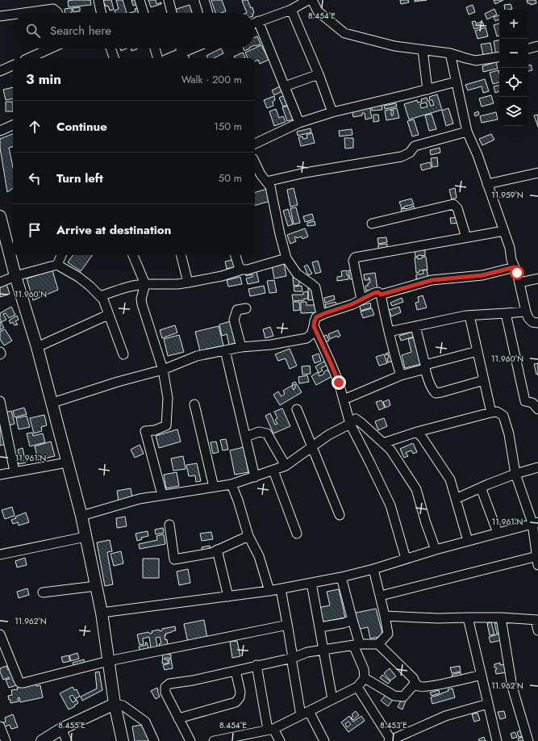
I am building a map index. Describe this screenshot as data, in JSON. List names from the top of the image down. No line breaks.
{"page":{"map_buttons":["+","−"],"search":"Search here","heading":["3 min","Walk · 200 m"],"list":[["Continue","150 m"],["Turn left","50 m"],"Arrive at destination"]},"coordinates":["8.454°E","11.959°N","11.960°N","11.961°N","11.962°N","8.455°E","8.453°E"]}
